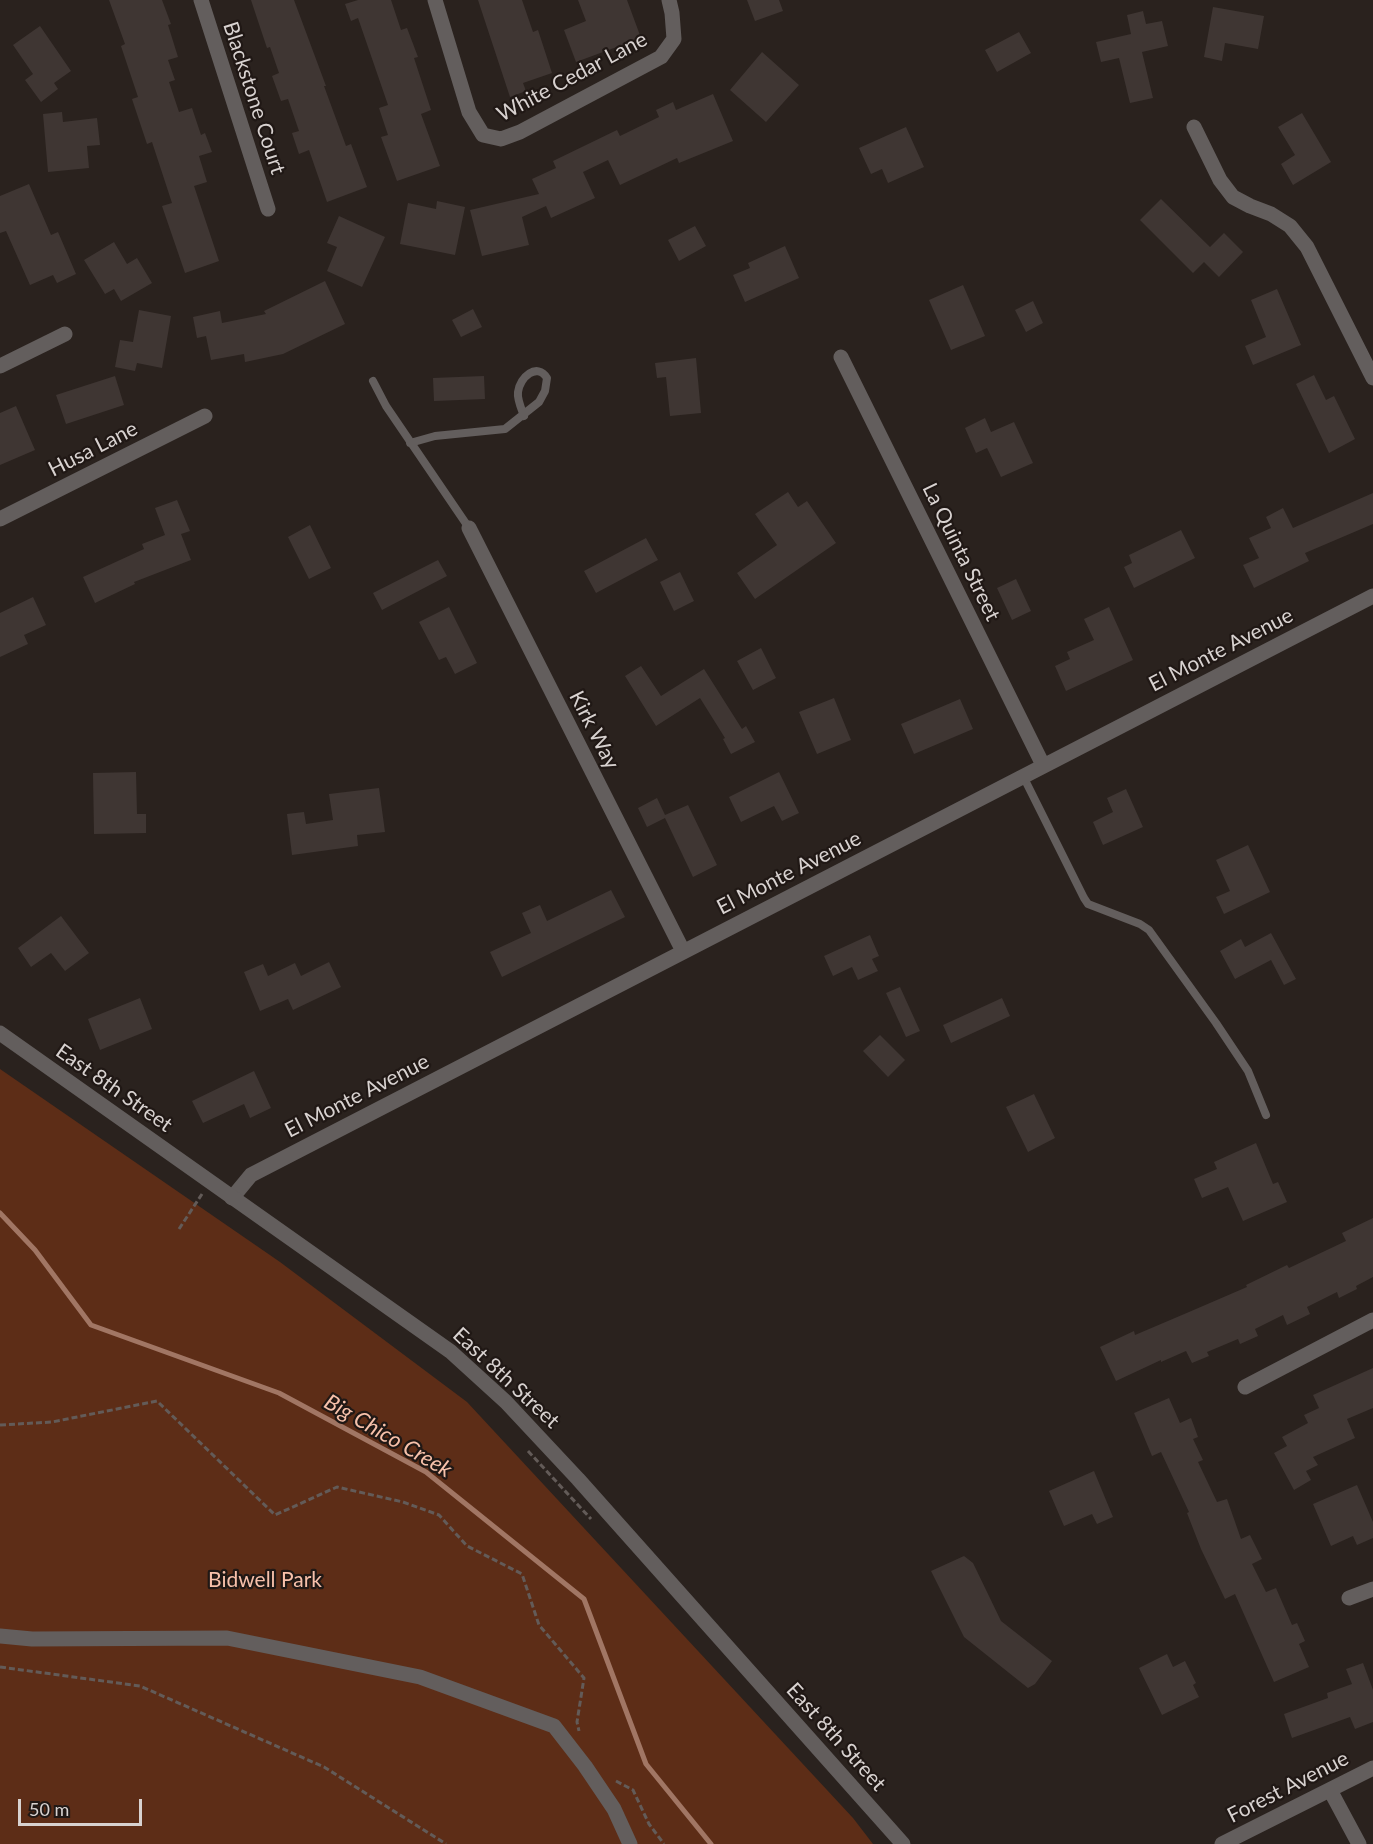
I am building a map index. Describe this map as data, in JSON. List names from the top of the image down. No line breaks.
{"streets":{"street":["White Cedar Lane","Blackstone Court","Husa Lane","La Quinta Street","El Monte Avenue","Kirk Way","East 8th Street","Forest Avenue"]},"crossings":[["La Quinta Street","El Monte Avenue"],["El Monte Avenue","Kirk Way"],["El Monte Avenue","East 8th Street"]],"water":["Big Chico Creek"],"parks":["Bidwell Park"],"scale_bar":"50 m"}
